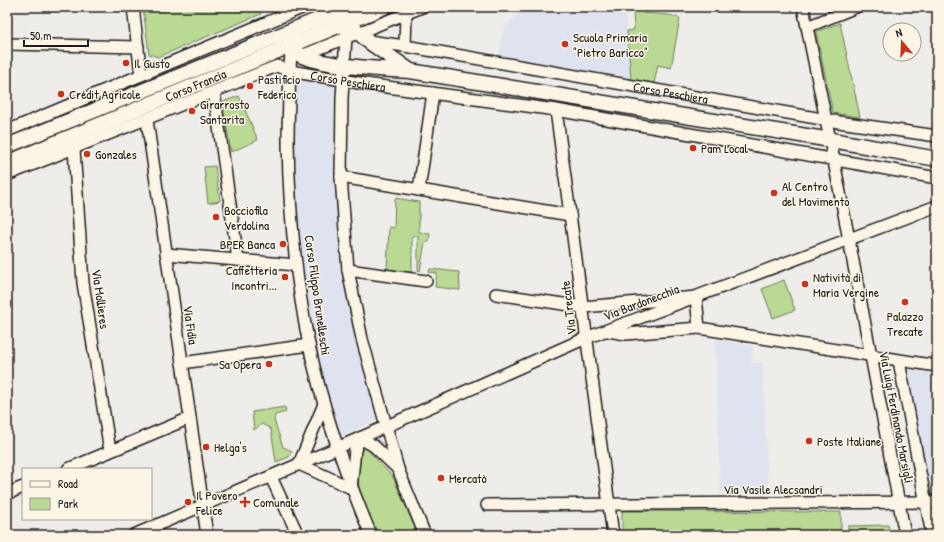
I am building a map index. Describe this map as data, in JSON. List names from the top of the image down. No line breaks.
{"streets":{"main road":["Corso Peschiera","Corso Francia"],"street":["Corso Filippo Brunelleschi","Via Mollieres","Via Bardonecchia","Via Trecate","Via Fidia","Via Luigi Ferdinando Marsigli","Via Vasile Alecsandri"]},"crossings":[["Corso Peschiera","Corso Francia"],["Corso Peschiera","Corso Filippo Brunelleschi"],["Corso Peschiera","Via Trecate"],["Corso Peschiera","Via Luigi Ferdinando Marsigli"],["Corso Francia","Corso Filippo Brunelleschi"],["Corso Francia","Via Mollieres"],["Corso Francia","Via Fidia"],["Corso Filippo Brunelleschi","Via Bardonecchia"],["Via Bardonecchia","Via Trecate"],["Via Bardonecchia","Via Fidia"],["Via Bardonecchia","Via Luigi Ferdinando Marsigli"],["Via Trecate","Via Vasile Alecsandri"],["Via Luigi Ferdinando Marsigli","Via Vasile Alecsandri"]],"places":{"other":["Scuola Primaria \"Pietro Baricco\"","Il Gusto","Pastificio Federico","Crédit Agricole","Girarrosto Santarita","Pam Local","Gonzales","Al Centro del Movimento","Bocciofila Verdolina","BPER Banca","Caffetteria Incontri...","Natività di Maria Vergine","Palazzo Trecate","Sa Opera","Poste Italiane","Helga's","Mercatò","Il Povero Felice"],"health":["Comunale"]},"legend":["Road","Park"],"scale_bar":"50 m","north":"top"}
